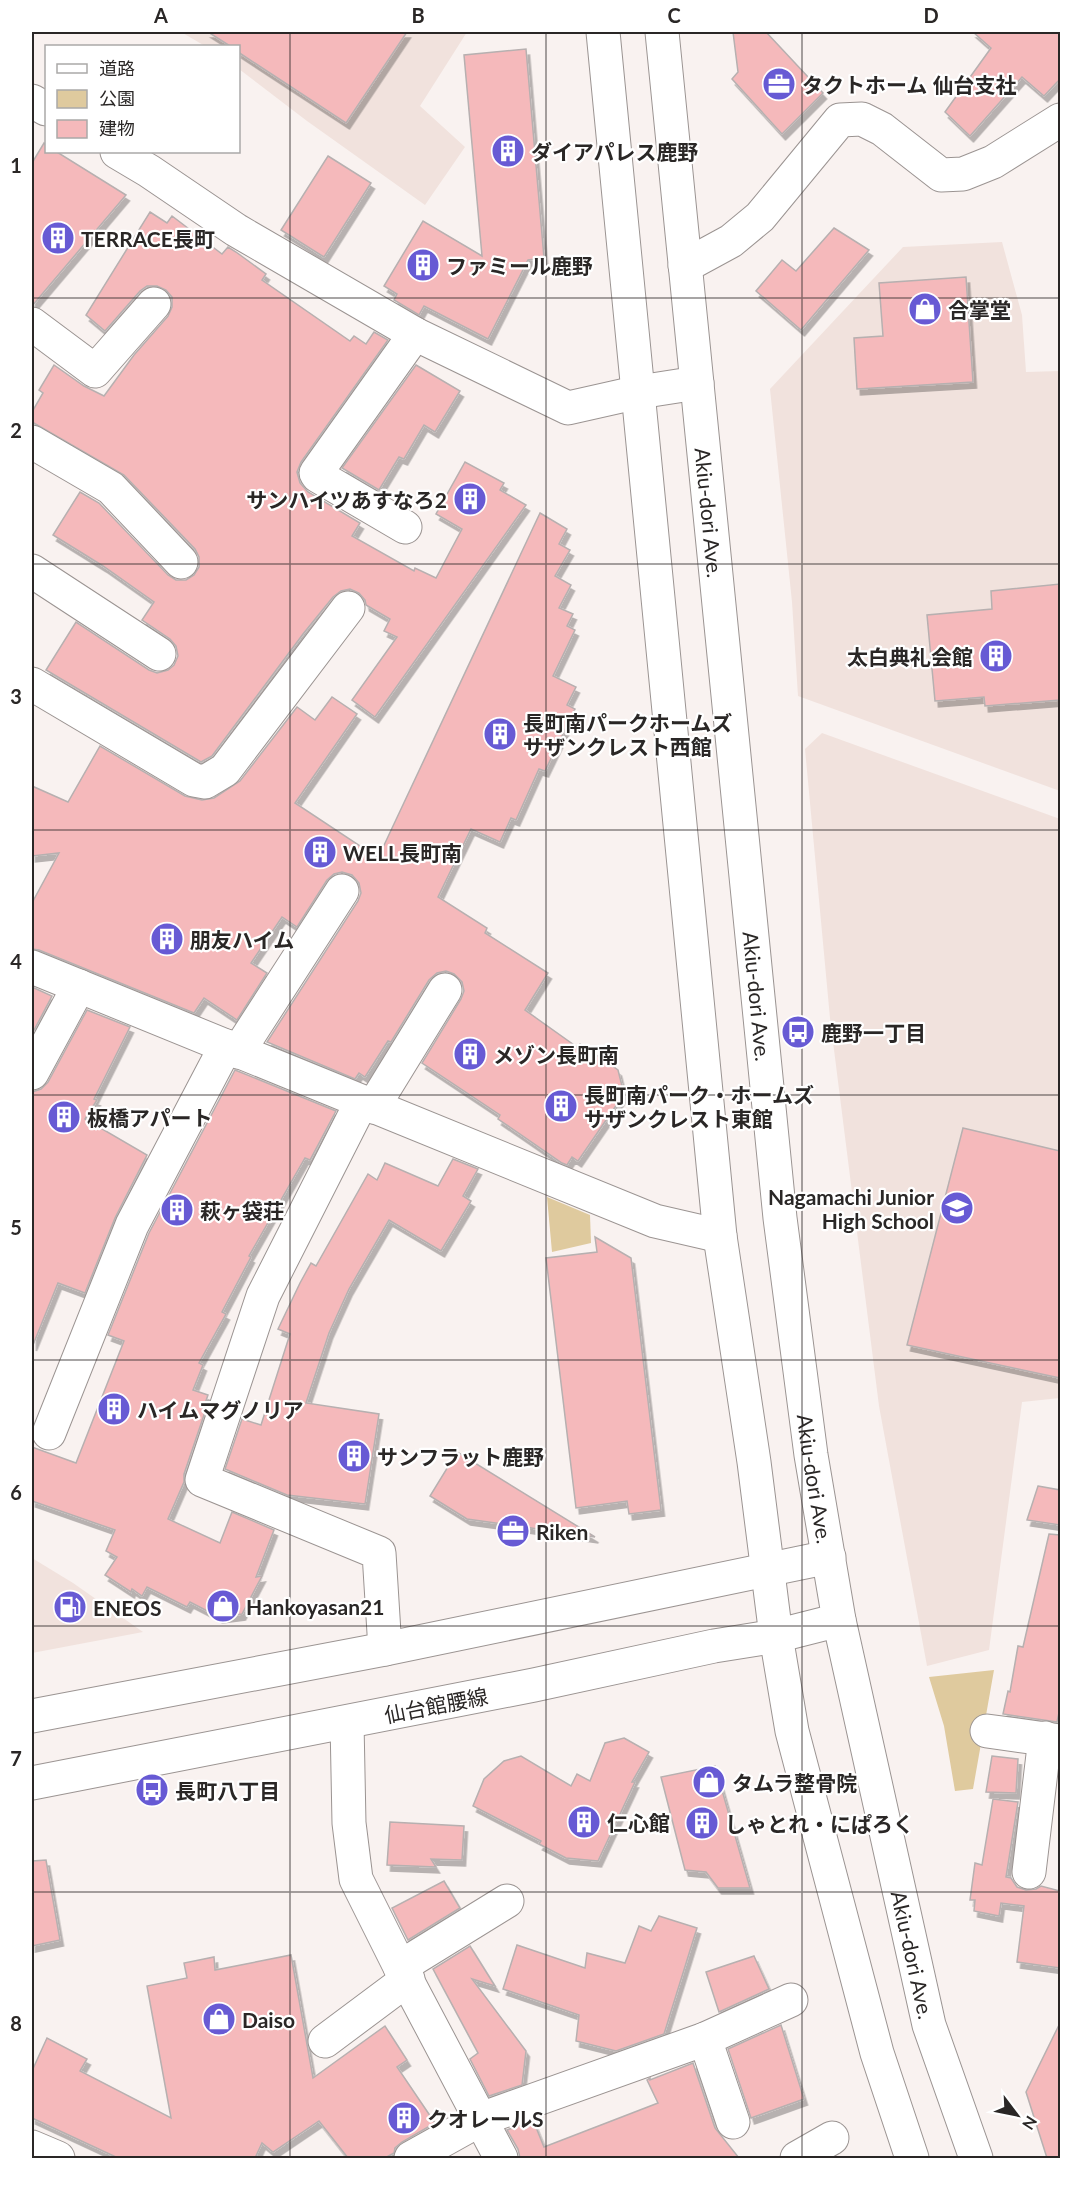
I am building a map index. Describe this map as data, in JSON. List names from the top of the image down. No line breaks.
{"streets":{"main road":["Akiu-dori Ave.","仙台館腰線"]},"crossings":[["Akiu-dori Ave.","仙台館腰線"]],"places":{"office":["タクトホーム 仙台支社","Riken"],"building":["ダイアパレス鹿野","TERRACE長町","ファミール鹿野","サンハイツあすなろ2","太白典礼会館","長町南パークホームズ サザンクレスト西館","WELL長町南","朋友ハイム","メゾン長町南","長町南パーク・ホームズ サザンクレスト東館","板橋アパート","萩ヶ袋荘","ハイムマグノリア","サンフラット鹿野","仁心館","しゃとれ・にぱろく","クオレールS"],"shop":["合掌堂","Hankoyasan21","タムラ整骨院","Daiso"],"bus stop":["鹿野一丁目","長町八丁目"],"school or university":["Nagamachi Junior High School"],"fuel station":["ENEOS"]},"legend":["道路","公園","建物"],"north":"bottom right","grid":{"columns":["A","B","C","D"],"rows":["1","2","3","4","5","6","7","8"]}}
